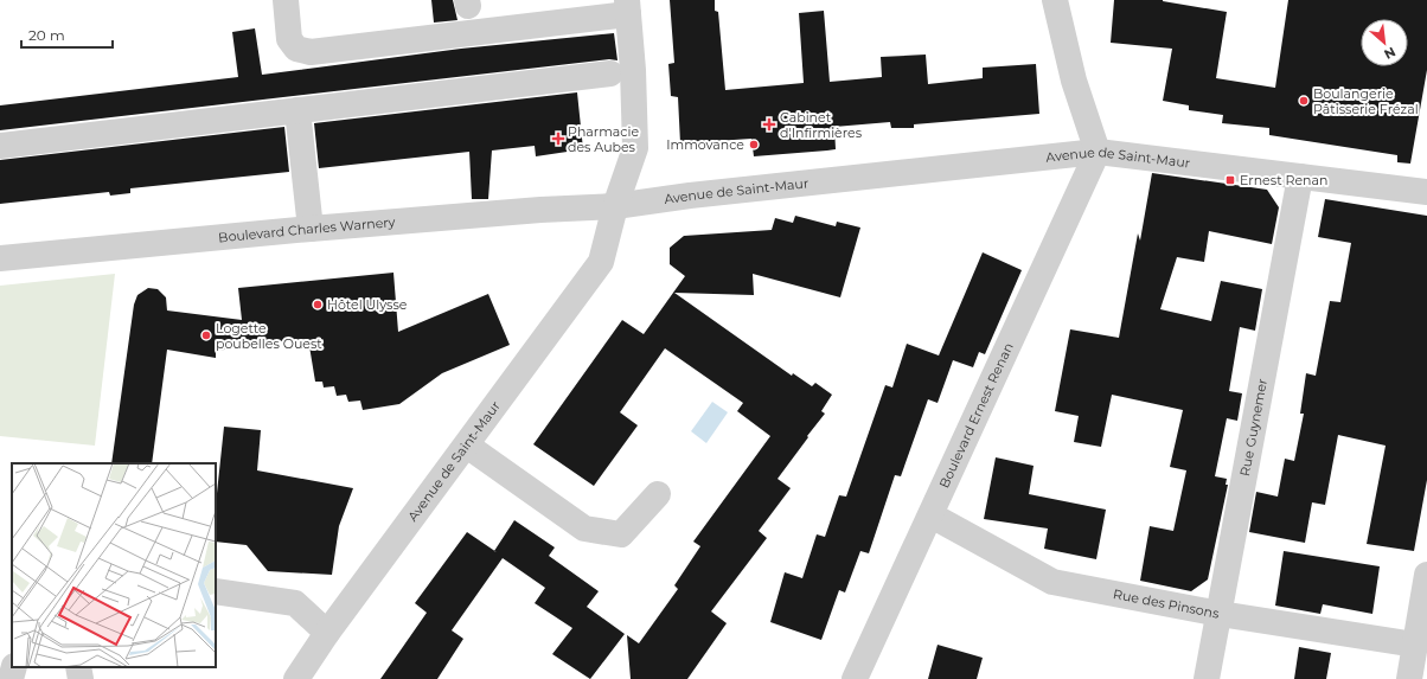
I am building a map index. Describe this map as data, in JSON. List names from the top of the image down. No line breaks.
{"streets":{"street":["Avenue de Saint-Maur","Boulevard Charles Warnery","Boulevard Ernest Renan","Rue Guynemer","Rue des Pinsons"]},"crossings":[["Avenue de Saint-Maur","Boulevard Charles Warnery"],["Avenue de Saint-Maur","Boulevard Ernest Renan"],["Avenue de Saint-Maur","Rue Guynemer"],["Boulevard Ernest Renan","Rue des Pinsons"],["Rue Guynemer","Rue des Pinsons"]],"places":{"other":["Boulangerie Pâtisserie Frézal","Immovance","Hôtel Ulysse","Logette poubelles Ouest"],"health":["Cabinet d'Infirmières","Pharmacie des Aubes"],"transit":["Ernest Renan"]},"scale_bar":"20 m","north":"bottom right"}
